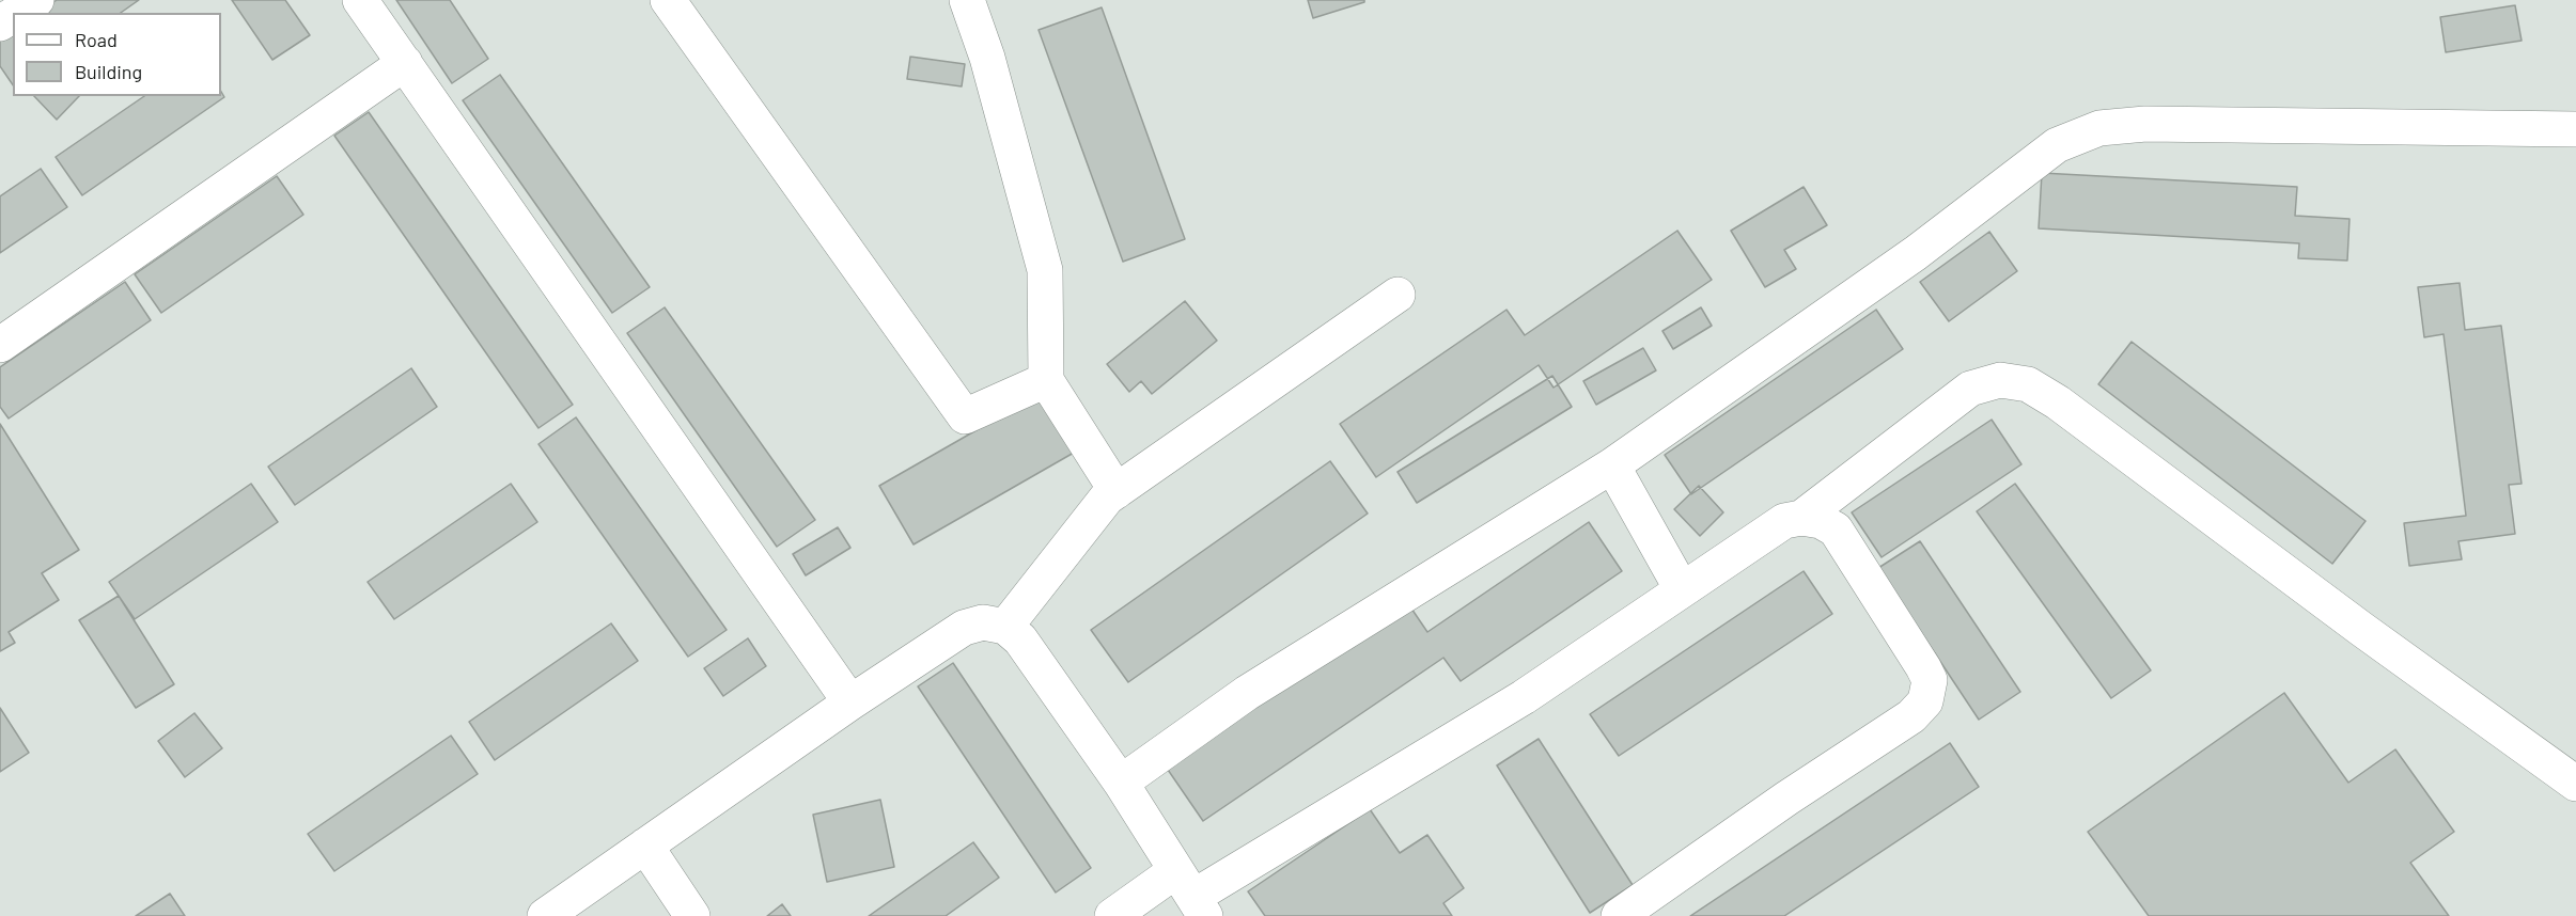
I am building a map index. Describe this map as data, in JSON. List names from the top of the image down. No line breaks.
{"legend":["Road","Building"]}
